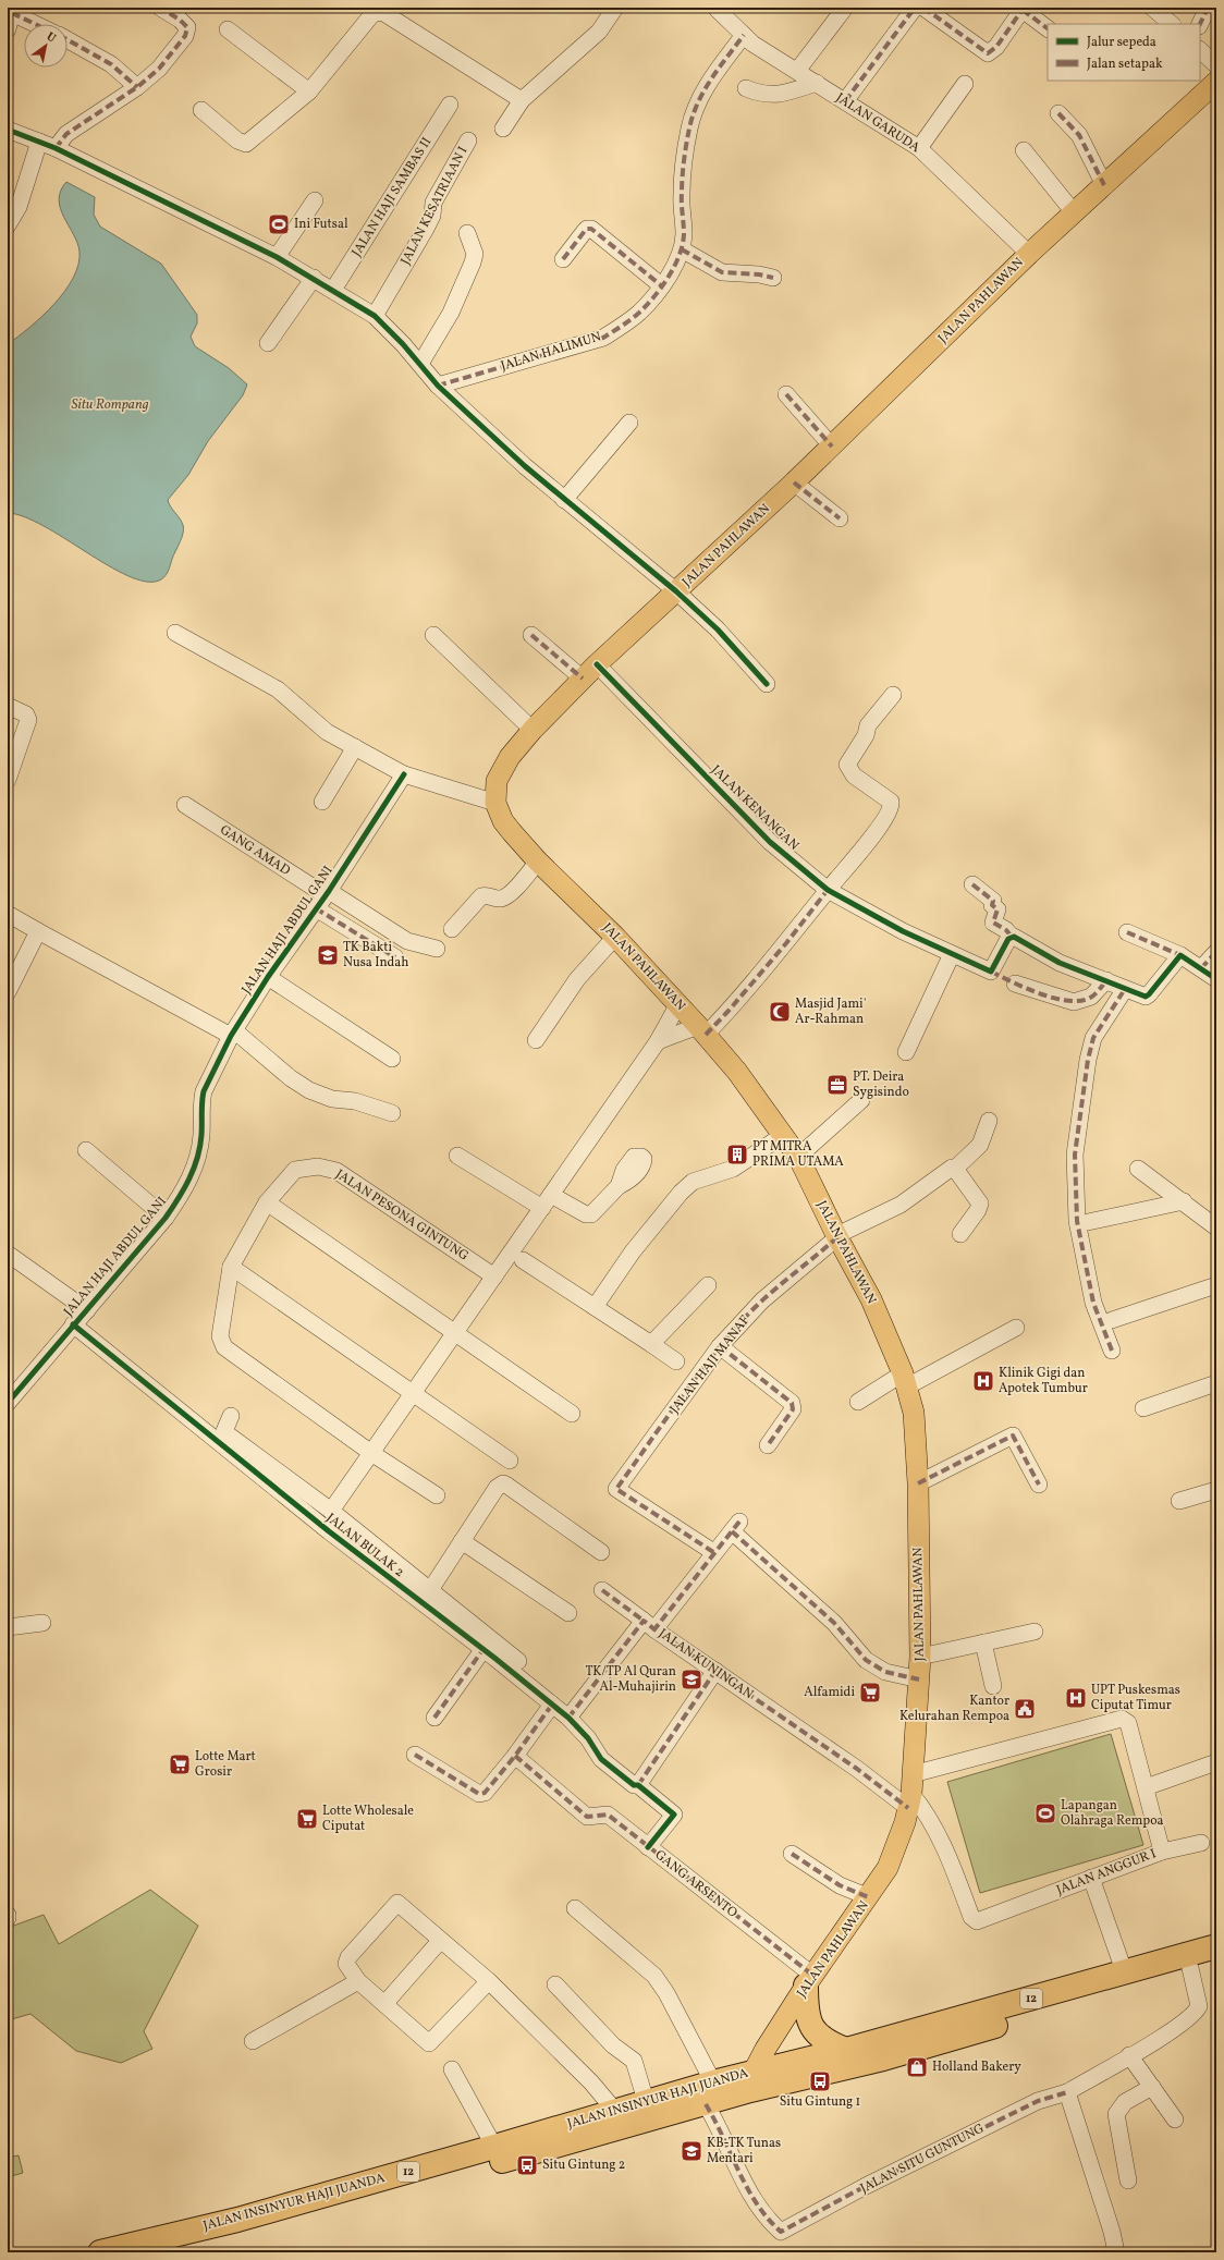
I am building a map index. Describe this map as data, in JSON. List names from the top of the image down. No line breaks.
{"streets":{"highway":["12","JALAN INSINYUR HAJI JUANDA"],"main road":["JALAN PAHLAWAN"],"street":["JALAN GARUDA","JALAN HAJI SAMBAS II","JALAN KESATRIAAN I","JALAN HALIMUN","JALAN KENANGAN","GANG AMAD","JALAN HAJI ABDUL GANI","JALAN PESONA GINTUNG","JALAN HAJI MANAF","JALAN BULAK 2","JALAN KUNINGAN","JALAN ANGGUR I","GANG ARSENTO","JALAN SITU GUNTUNG"]},"crossings":[["JALAN GARUDA","JALAN PAHLAWAN"],["JALAN GARUDA","JALAN HALIMUN"],["JALAN PAHLAWAN","JALAN KENANGAN"],["JALAN PAHLAWAN","JALAN HAJI MANAF"],["JALAN PAHLAWAN","JALAN KUNINGAN"],["JALAN PAHLAWAN","JALAN ANGGUR I"],["JALAN PAHLAWAN","GANG ARSENTO"],["JALAN PAHLAWAN","JALAN INSINYUR HAJI JUANDA"],["GANG AMAD","JALAN HAJI ABDUL GANI"],["JALAN HAJI ABDUL GANI","JALAN BULAK 2"],["JALAN HAJI MANAF","JALAN KUNINGAN"],["JALAN BULAK 2","GANG ARSENTO"],["JALAN KUNINGAN","JALAN ANGGUR I"],["JALAN INSINYUR HAJI JUANDA","JALAN SITU GUNTUNG"]],"water":["Situ Rompang"],"places":{"sports":["Ini Futsal","Lapangan Olahraga Rempoa"],"school or university":["TK Bakti Nusa Indah","TK/TP Al Quran Al-Muhajirin","KB-TK Tunas Mentari"],"mosque":["Masjid Jami' Ar-Rahman"],"office":["PT. Deira Sygisindo"],"building":["PT MITRA PRIMA UTAMA"],"hospital":["Klinik Gigi dan Apotek Tumbur","UPT Puskesmas Ciputat Timur"],"supermarket":["Alfamidi","Lotte Mart Grosir","Lotte Wholesale Ciputat"],"public building":["Kantor Kelurahan Rempoa"],"shop":["Holland Bakery"],"bus stop":["Situ Gintung 1","Situ Gintung 2"]},"legend":["Jalur sepeda","Jalan setapak"],"north":"top right"}
